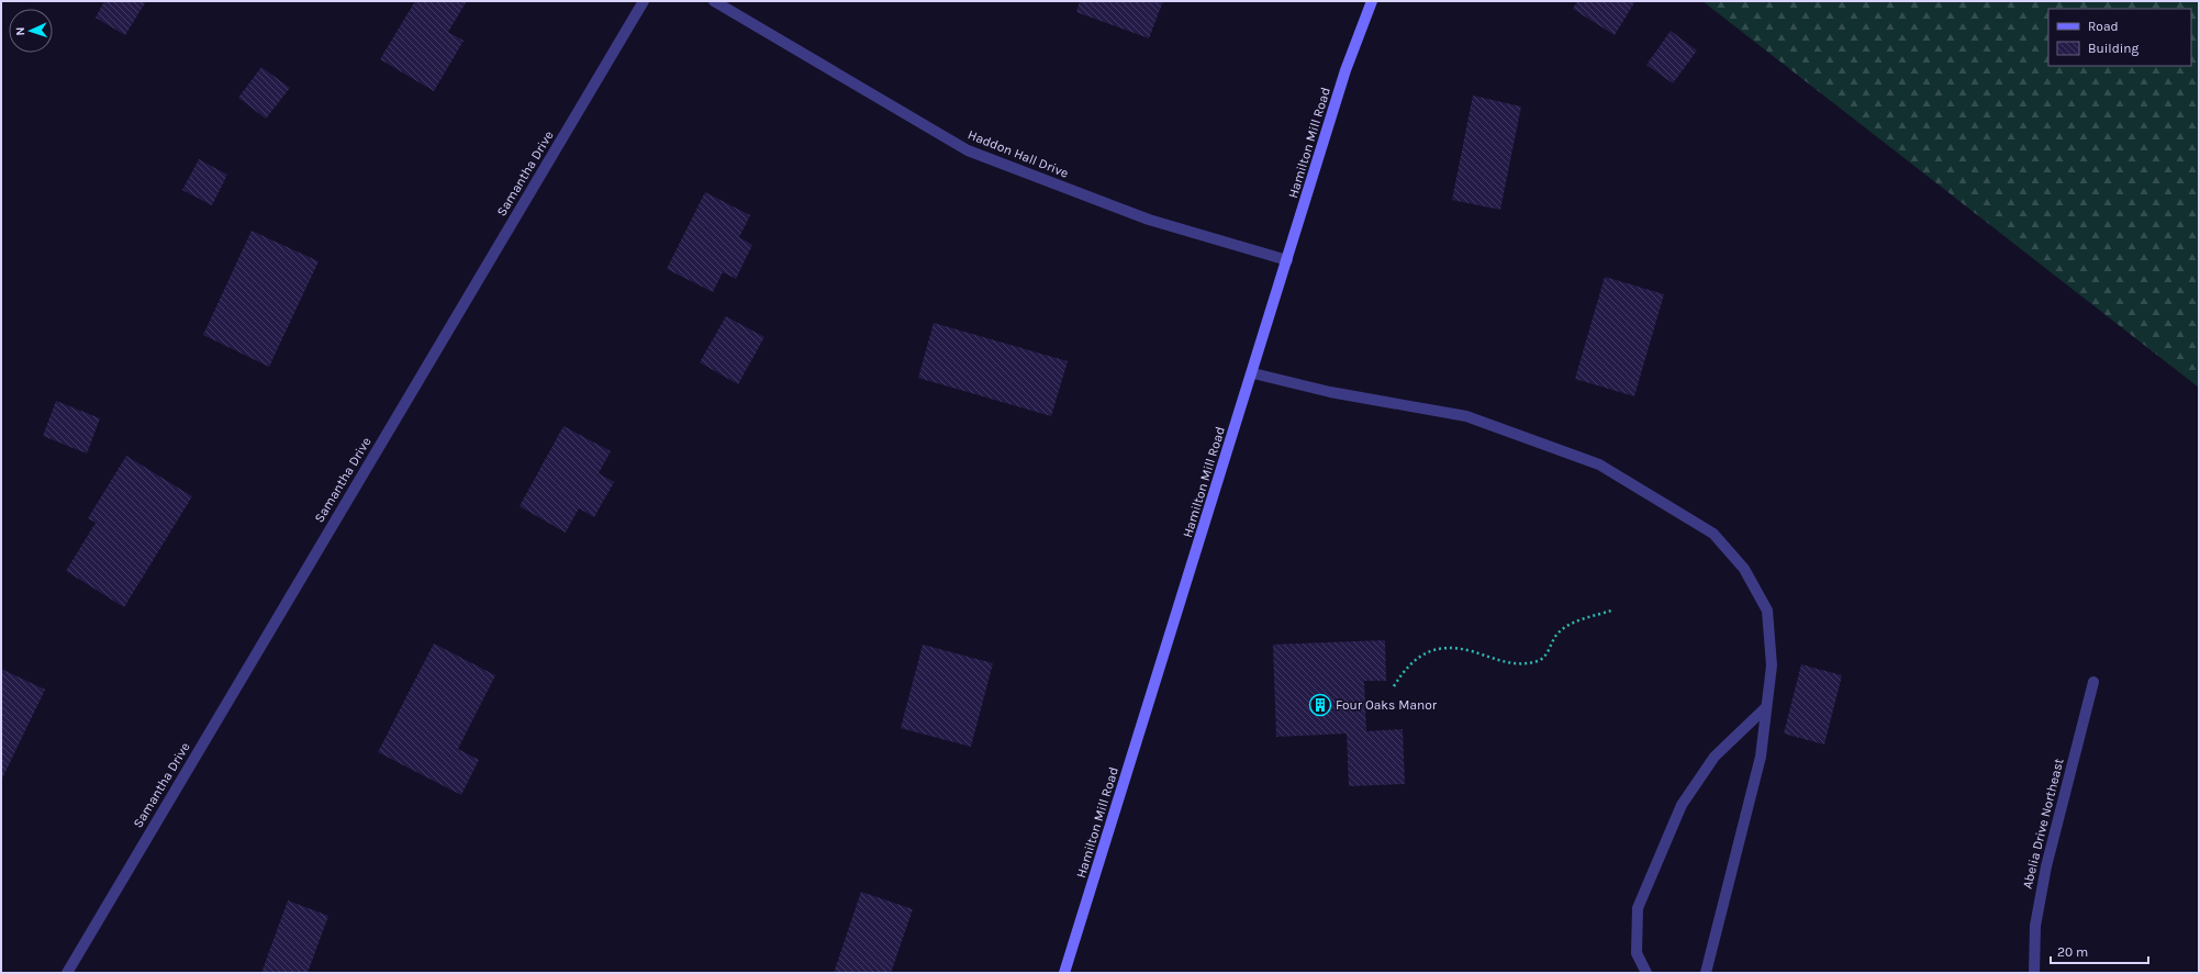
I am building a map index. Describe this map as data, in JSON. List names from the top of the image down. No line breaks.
{"streets":{"main road":["Hamilton Mill Road"],"street":["Haddon Hall Drive","Samantha Drive","Abelia Drive Northeast"]},"crossings":[["Hamilton Mill Road","Haddon Hall Drive"]],"places":{"building":["Four Oaks Manor"]},"legend":["Road","Building"],"scale_bar":"20 m","north":"left"}
